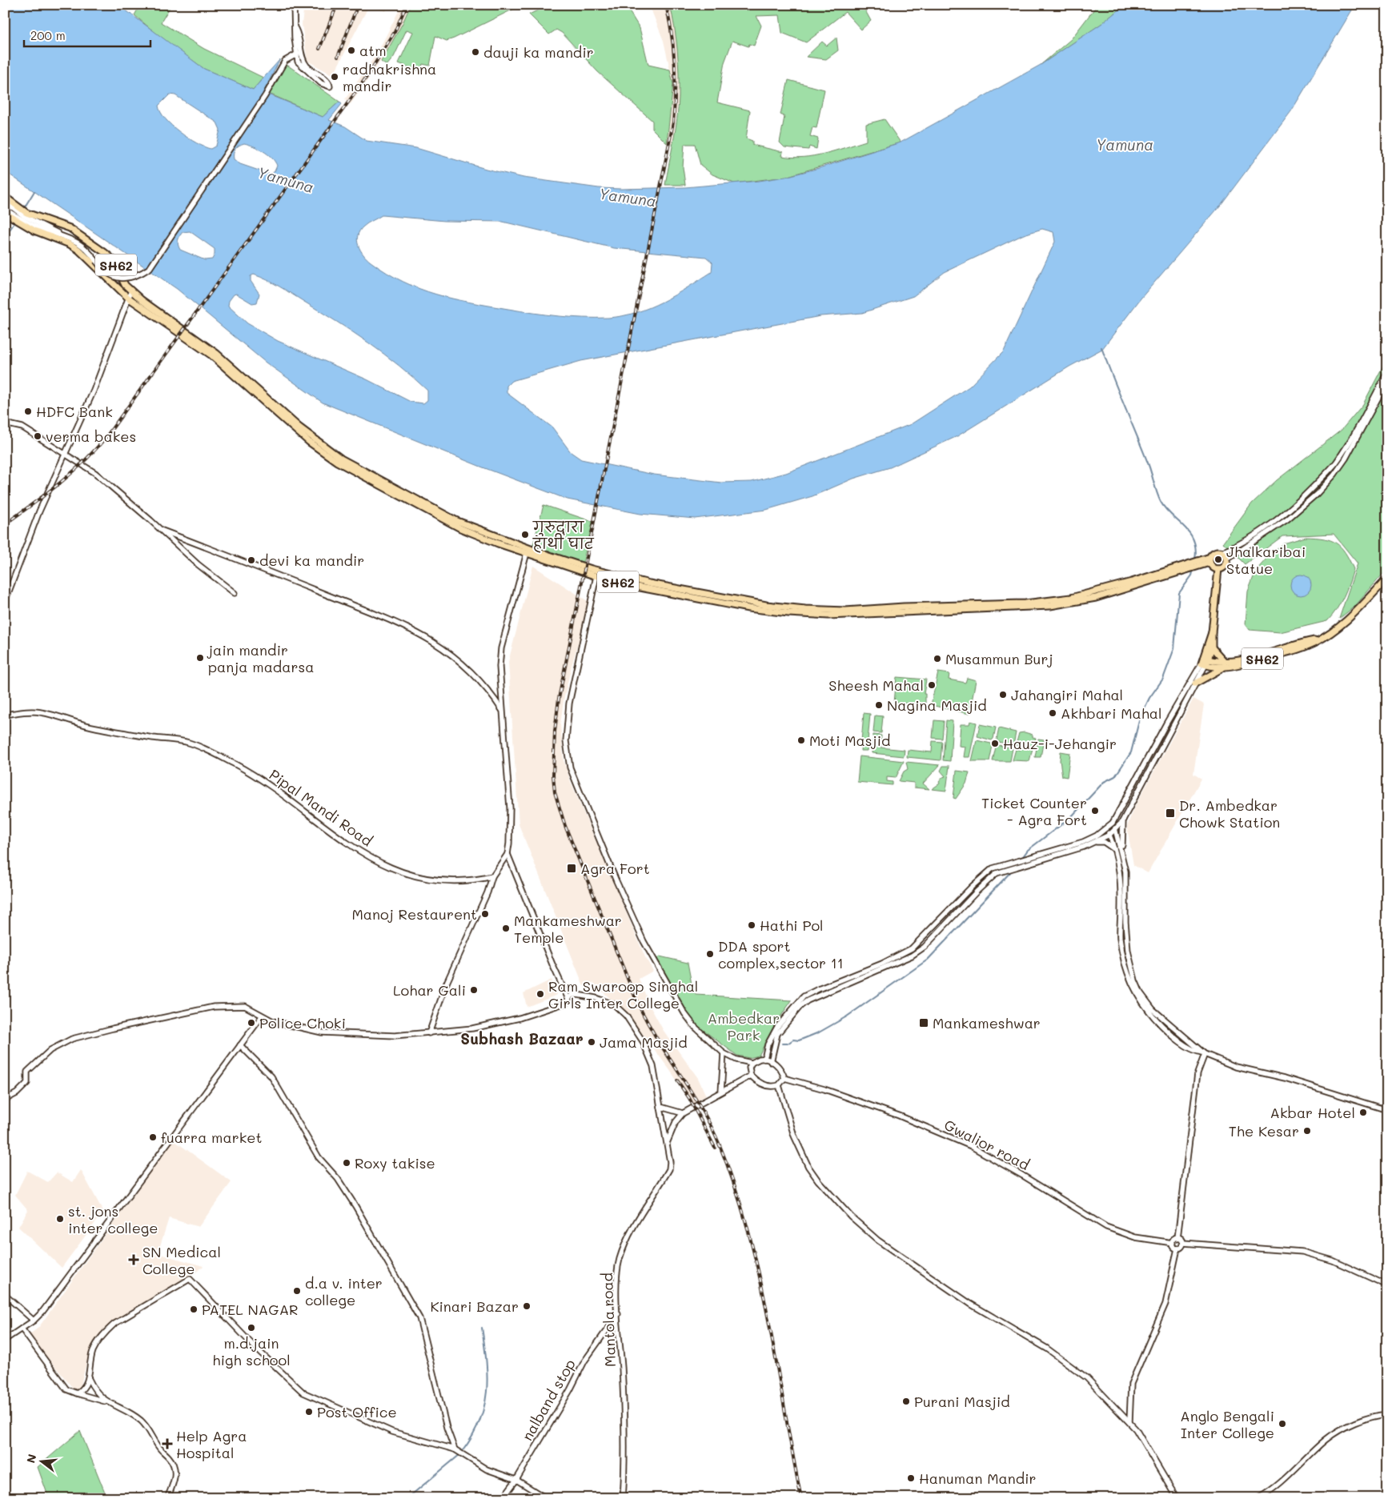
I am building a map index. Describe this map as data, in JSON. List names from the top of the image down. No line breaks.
{"streets":{"main road":["SH62"],"street":["Pipal Mandi Road","Gwalior road","Mantola road","nalband stop"]},"crossings":[["Mantola road","nalband stop"]],"districts":["Subhash Bazaar"],"water":["Yamuna"],"parks":["Ambedkar Park"],"places":{"other":["atm","dauji ka mandir","radhakrishna mandir","HDFC Bank","verma bakes","गुरुद्वारा हाथी घाट","Jhalkaribai Statue","devi ka mandir","jain mandir panja madarsa","Musammun Burj","Sheesh Mahal","Jahangiri Mahal","Nagina Masjid","Akhbari Mahal","Moti Masjid","Hauz-i-Jehangir","Ticket Counter - Agra Fort","Manoj Restaurent","Hathi Pol","Mankameshwar Temple","DDA sport complex,sector 11","Lohar Gali","Ram Swaroop Singhal Girls Inter College","Police Choki","Jama Masjid","Akbar Hotel","The Kesar","fuarra market","Roxy takise","st. jons inter college","d.a v. inter college","Kinari Bazar","PATEL NAGAR","m.d.jain high school","Purani Masjid","Post Office","Anglo Bengali Inter College","Hanuman Mandir"],"transit":["Dr. Ambedkar Chowk Station","Agra Fort","Mankameshwar"],"health":["SN Medical College","Help Agra Hospital"]},"scale_bar":"200 m","north":"left"}
